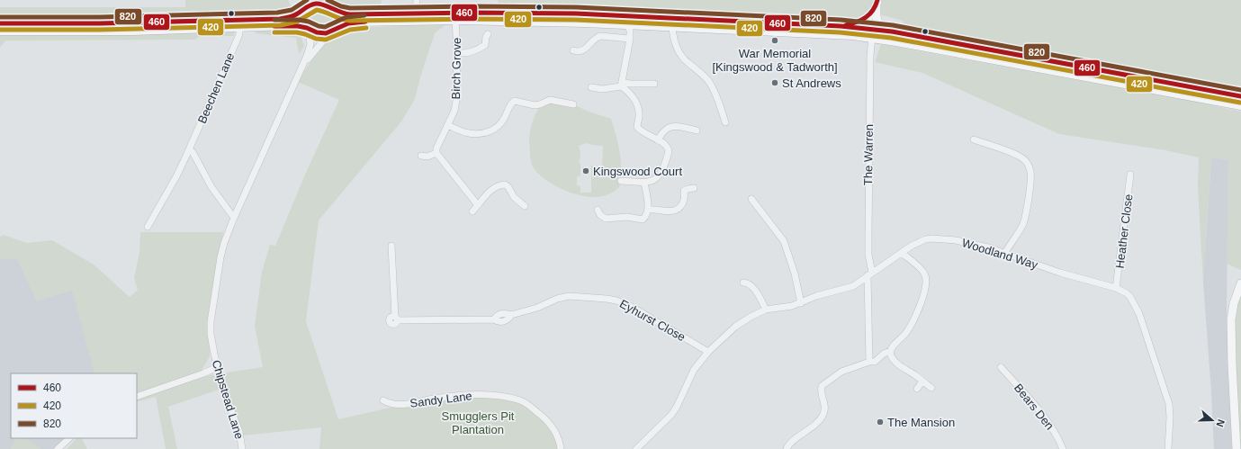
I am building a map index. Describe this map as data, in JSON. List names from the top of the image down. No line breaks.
{"streets":{"street":["Birch Grove","Beechen Lane","The Warren","Heather Close","Woodland Way","Eyhurst Close","Chipstead Lane","Sandy Lane","Bears Den"]},"crossings":[["The Warren","Woodland Way"],["Heather Close","Woodland Way"],["Woodland Way","Eyhurst Close"]],"parks":["Smugglers Pit Plantation"],"places":["War Memorial [Kingswood & Tadworth]","St Andrews","Kingswood Court","The Mansion"],"lines":["transit line 460","transit line 820","transit line 420"],"legend":["460","420","820"],"north":"right"}
